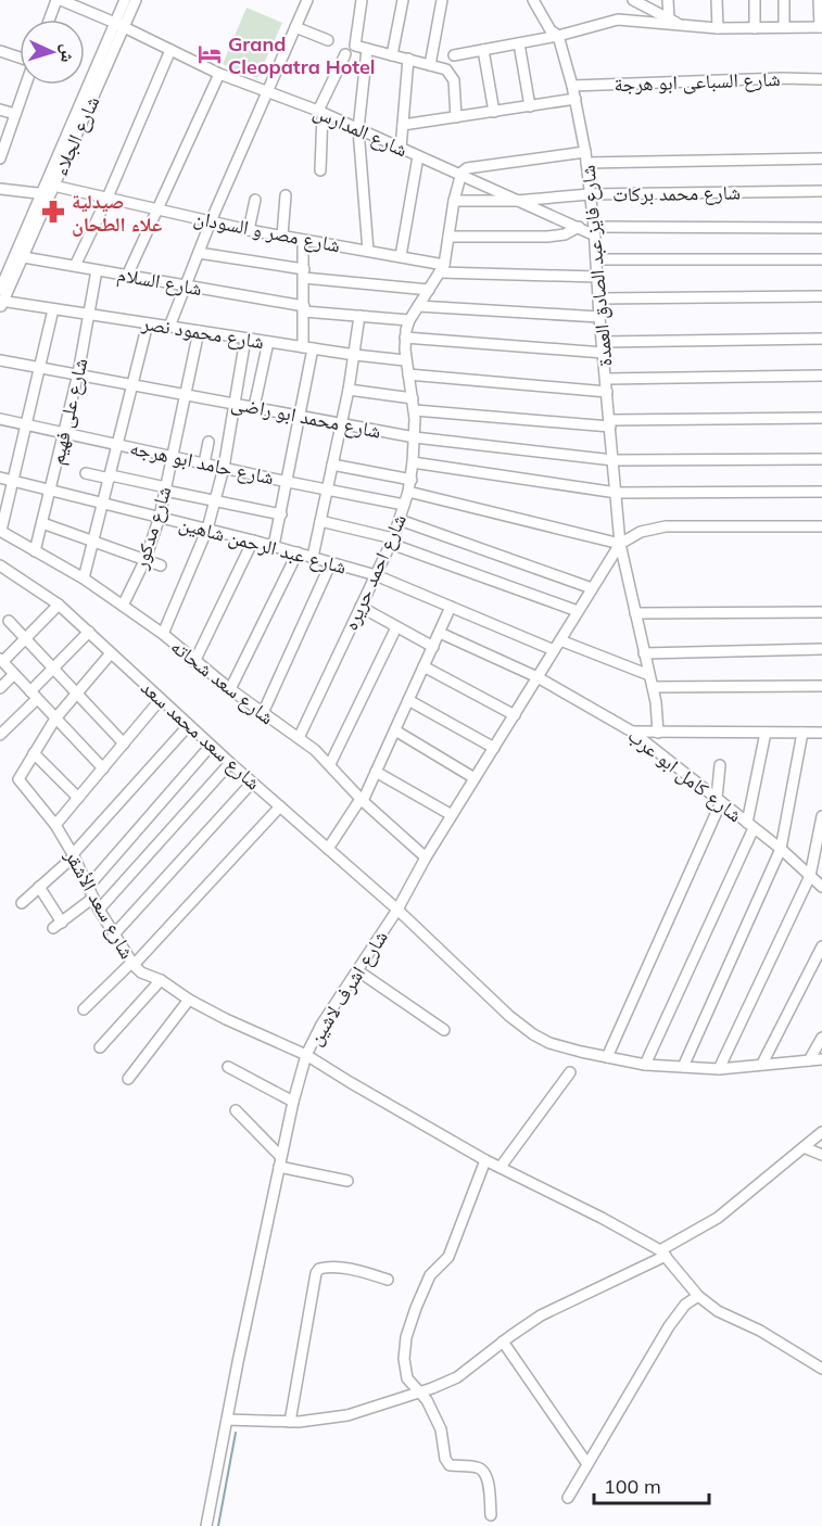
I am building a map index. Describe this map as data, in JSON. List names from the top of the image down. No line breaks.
{"streets":{"street":["شارع السباعى ابو هرجة","شارع المدارس","شارع الجلاء","شارع محمد بركات","شارع مصر و السودان","شارع فايز عبد الصادق العمدة","شارع السلام","شارع محمود نصر","شارع على فهيم","شارع محمد ابو راضى","شارع حامد ابو هرجه","شارع مدكور","شارع عبد الرحمن شاهين","شارع احمد حريره","شارع سعد شحاته","شارع سعد محمد سعد","شارع كامل ابو عرب","شارع سعد الأشقر","شارع اشرف لاشين"]},"crossings":[["شارع السباعى ابو هرجة","شارع فايز عبد الصادق العمدة"],["شارع المدارس","شارع الجلاء"],["شارع المدارس","شارع محمد بركات"],["شارع المدارس","شارع فايز عبد الصادق العمدة"],["شارع المدارس","شارع احمد حريره"],["شارع الجلاء","شارع مصر و السودان"],["شارع الجلاء","شارع السلام"],["شارع الجلاء","شارع محمود نصر"],["شارع محمد بركات","شارع فايز عبد الصادق العمدة"],["شارع محمد بركات","شارع احمد حريره"],["شارع مصر و السودان","شارع فايز عبد الصادق العمدة"],["شارع مصر و السودان","شارع احمد حريره"],["شارع فايز عبد الصادق العمدة","شارع محمد ابو راضى"],["شارع فايز عبد الصادق العمدة","شارع اشرف لاشين"],["شارع السلام","شارع على فهيم"],["شارع السلام","شارع احمد حريره"],["شارع محمود نصر","شارع على فهيم"],["شارع محمود نصر","شارع مدكور"],["شارع محمود نصر","شارع احمد حريره"],["شارع على فهيم","شارع محمد ابو راضى"],["شارع على فهيم","شارع حامد ابو هرجه"],["شارع على فهيم","شارع عبد الرحمن شاهين"],["شارع على فهيم","شارع سعد شحاته"],["شارع محمد ابو راضى","شارع مدكور"],["شارع محمد ابو راضى","شارع احمد حريره"],["شارع حامد ابو هرجه","شارع مدكور"],["شارع حامد ابو هرجه","شارع احمد حريره"],["شارع مدكور","شارع عبد الرحمن شاهين"],["شارع مدكور","شارع سعد شحاته"],["شارع عبد الرحمن شاهين","شارع احمد حريره"],["شارع عبد الرحمن شاهين","شارع اشرف لاشين"],["شارع احمد حريره","شارع سعد شحاته"],["شارع سعد شحاته","شارع اشرف لاشين"],["شارع سعد محمد سعد","شارع اشرف لاشين"],["شارع كامل ابو عرب","شارع اشرف لاشين"],["شارع سعد الأشقر","شارع اشرف لاشين"]],"places":{"hotel":["Grand Cleopatra Hotel"],"pharmacy":["صيدلية علاء الطحان"]},"scale_bar":"100 m","north":"right"}
